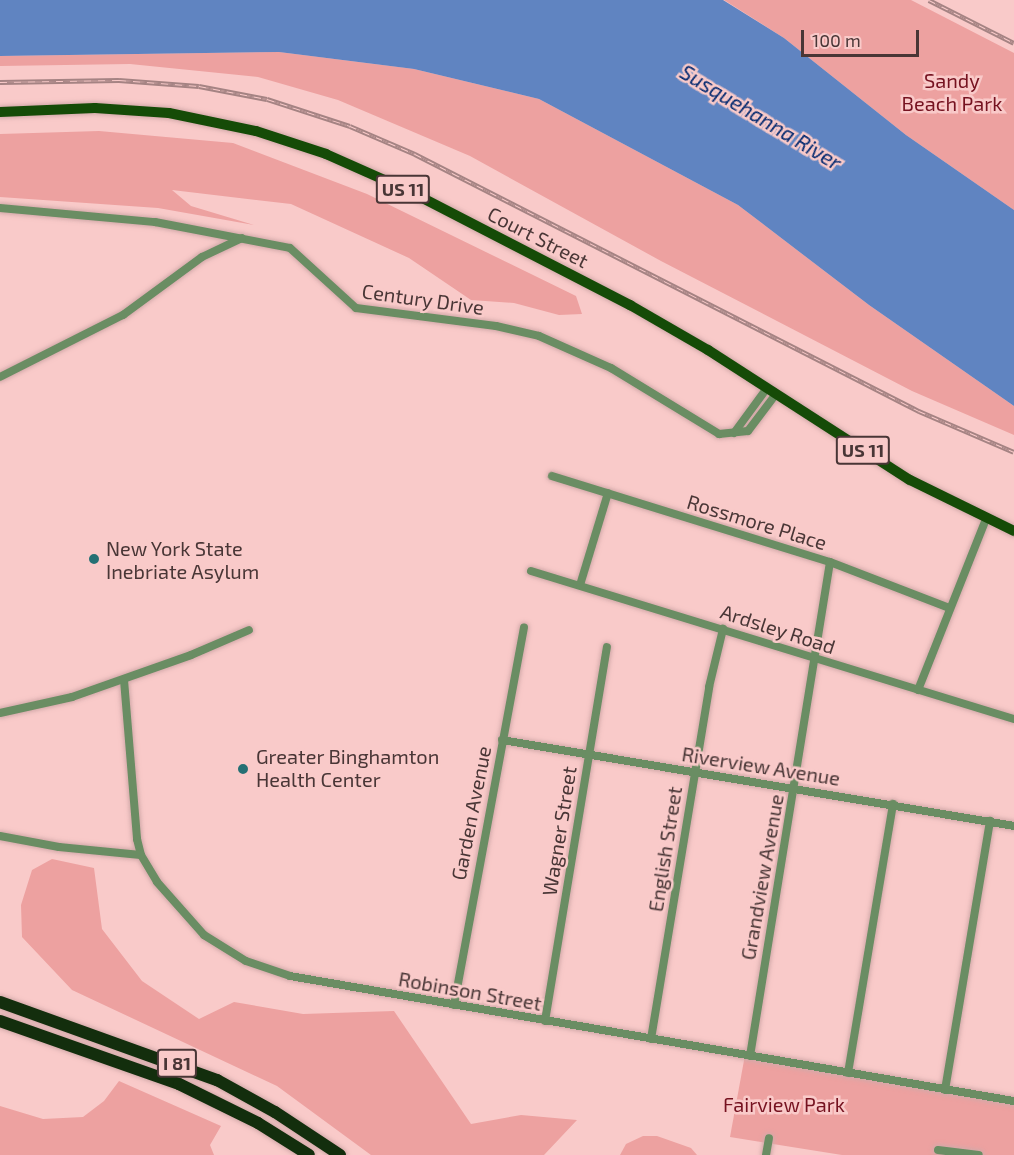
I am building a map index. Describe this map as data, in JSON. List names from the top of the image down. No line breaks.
{"streets":{"highway":["I 81"],"main road":["US 11","Court Street"],"street":["Century Drive","Rossmore Place","Ardsley Road","Riverview Avenue","Garden Avenue","Wagner Street","English Street","Grandview Avenue","Robinson Street"]},"crossings":[["Court Street","Century Drive"],["Rossmore Place","Grandview Avenue"],["Ardsley Road","English Street"],["Ardsley Road","Grandview Avenue"],["Riverview Avenue","Garden Avenue"],["Riverview Avenue","Wagner Street"],["Riverview Avenue","English Street"],["Riverview Avenue","Grandview Avenue"],["Garden Avenue","Robinson Street"],["Wagner Street","Robinson Street"],["English Street","Robinson Street"],["Grandview Avenue","Robinson Street"]],"water":["Susquehanna River"],"parks":["Sandy Beach Park","Fairview Park"],"places":["New York State Inebriate Asylum","Greater Binghamton Health Center"],"scale_bar":"100 m"}
